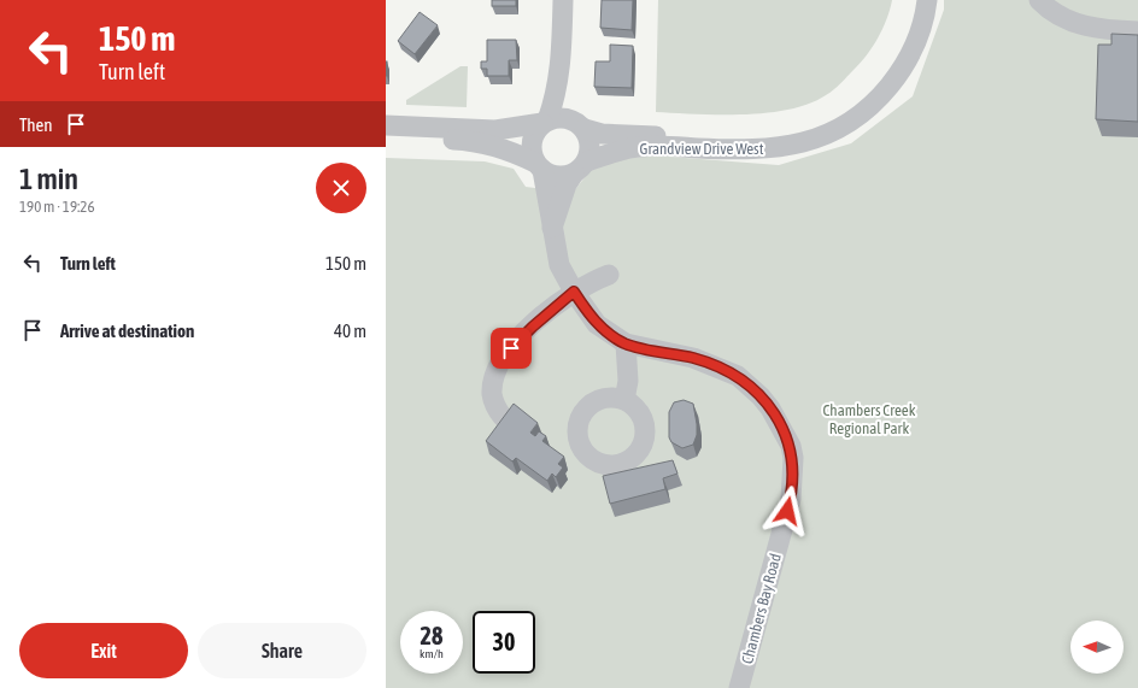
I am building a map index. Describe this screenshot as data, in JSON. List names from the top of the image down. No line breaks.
{"streets":{"street":["Grandview Drive West","Chambers Bay Road"]},"crossings":[["Grandview Drive West","Chambers Bay Road"]],"parks":["Chambers Creek Regional Park"],"north":"left","page":{"turn":["150 m","Turn left"],"then":"Then","heading":["1 min","190 m · 19:26"],"list":[{"name":"Turn left","value":"150 m"},{"name":"Arrive at destination","value":"40 m"}],"speed":"28 km/h","limit":"30","buttons":["Exit","Share"]}}
